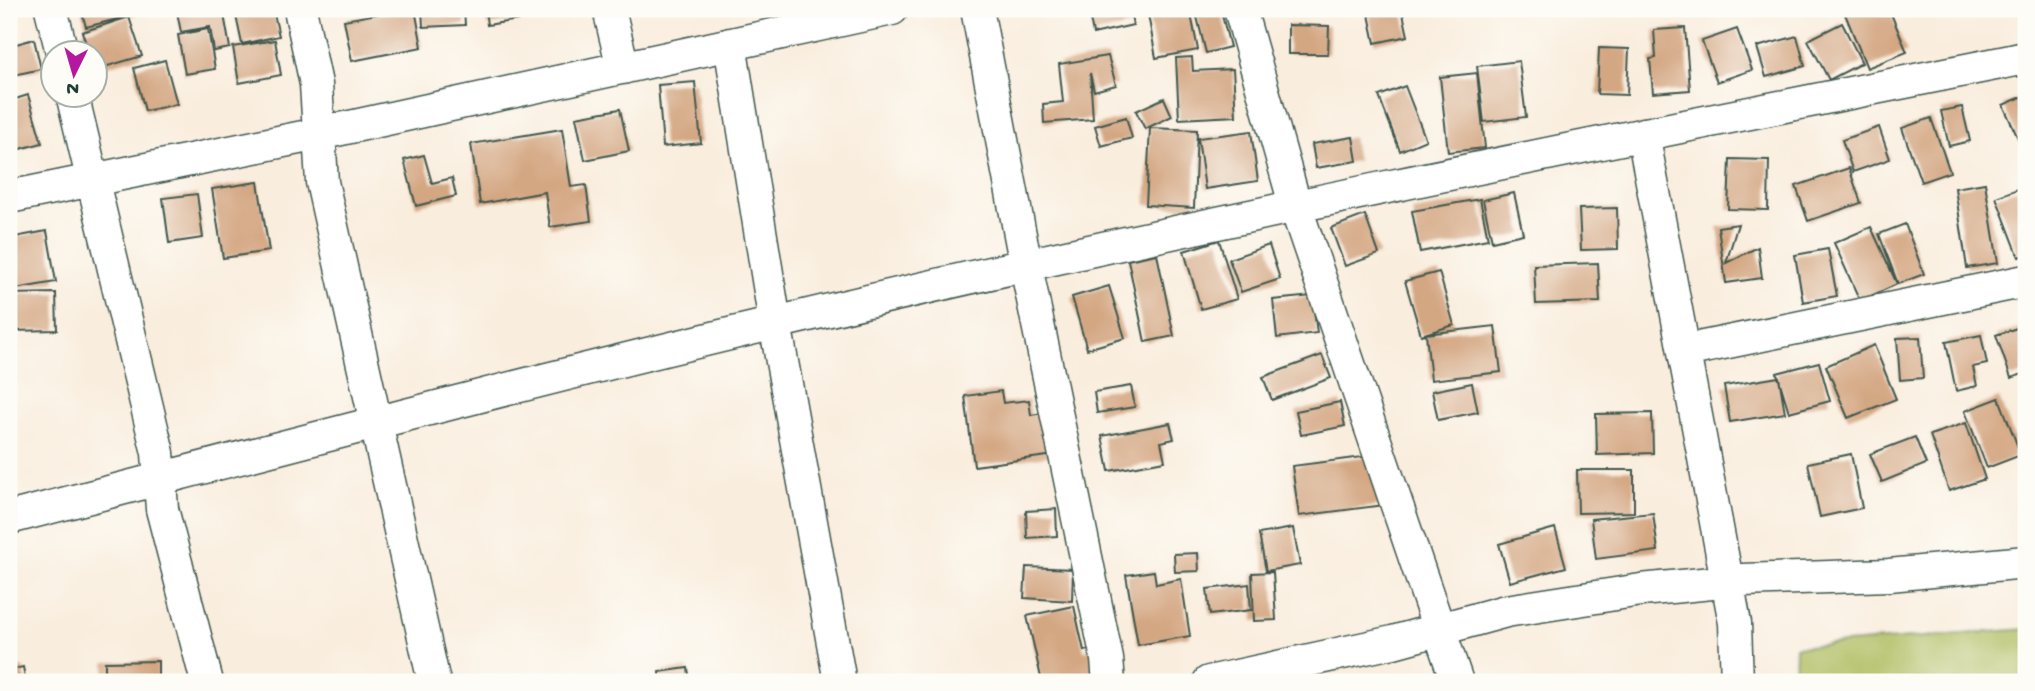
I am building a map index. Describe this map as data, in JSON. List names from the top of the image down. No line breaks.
{"north":"bottom"}
